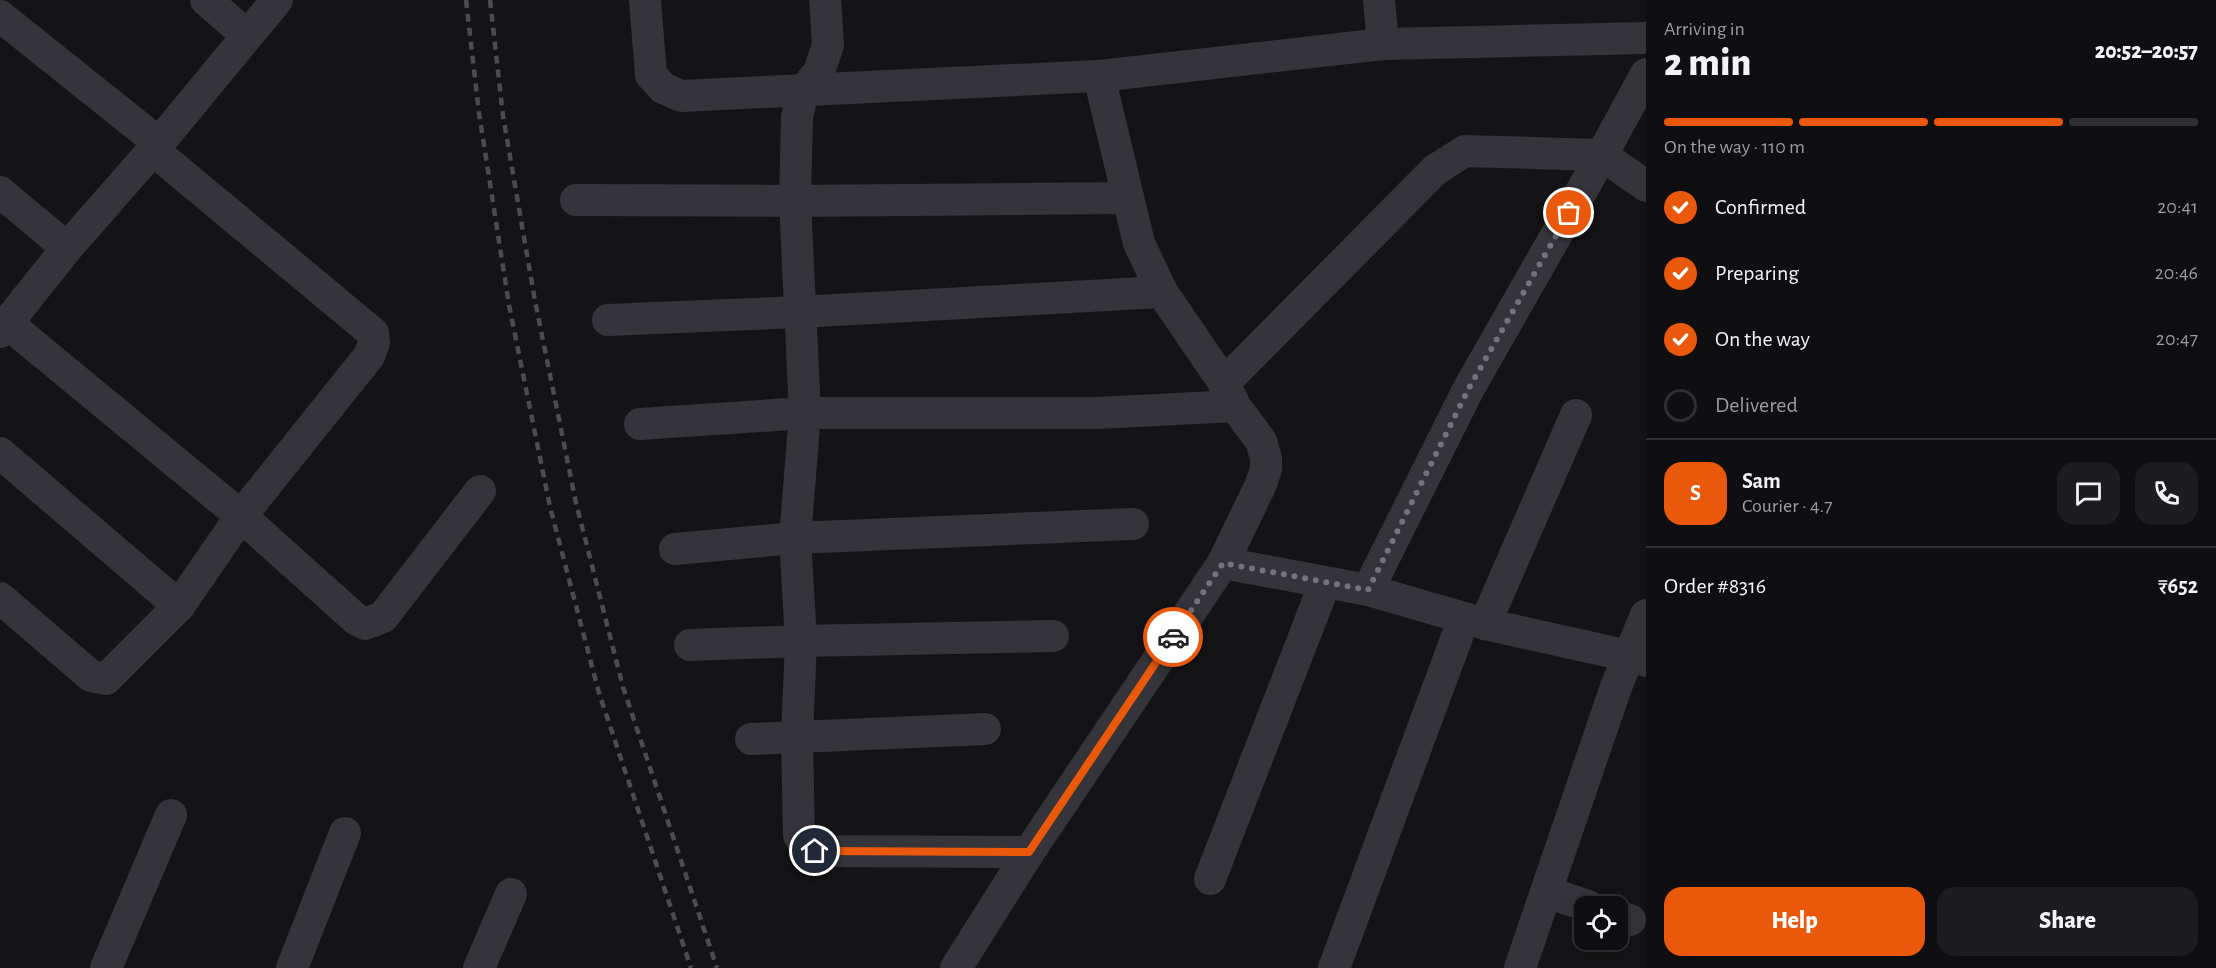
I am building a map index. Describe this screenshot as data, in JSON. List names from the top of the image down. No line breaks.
{"page":{"heading":["2 min","Arriving in","20:52–20:57"],"panel":["Sam","Courier · 4.7","Order #8316","₹652"],"bar":"On the way · 110 m","list":[["Confirmed","20:41"],["Preparing","20:46"],["On the way","20:47"],"Delivered"],"round":"S","buttons":["Help","Share"]}}
